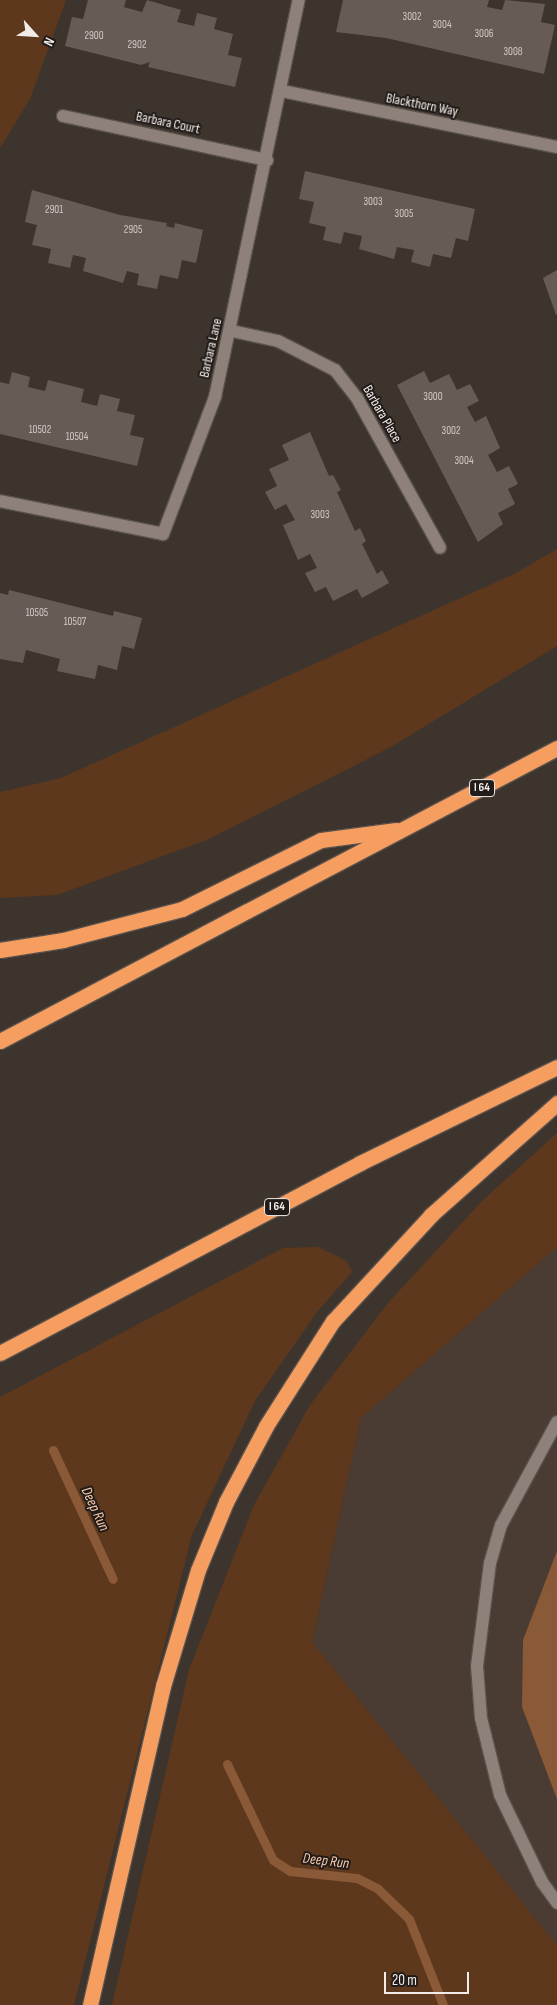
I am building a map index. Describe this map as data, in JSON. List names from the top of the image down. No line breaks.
{"streets":{"highway":["I 64"],"street":["Blackthorn Way","Barbara Court","Barbara Lane","Barbara Place"]},"crossings":[["Blackthorn Way","Barbara Lane"],["Barbara Court","Barbara Lane"],["Barbara Lane","Barbara Place"]],"water":["Deep Run"],"house_numbers":["3002","3004","3006","2900","2902","3008","3003","2901","3005","2905","3000","10502","3002","10504","3004","3003","10505","10507"],"scale_bar":"20 m","north":"bottom right"}
